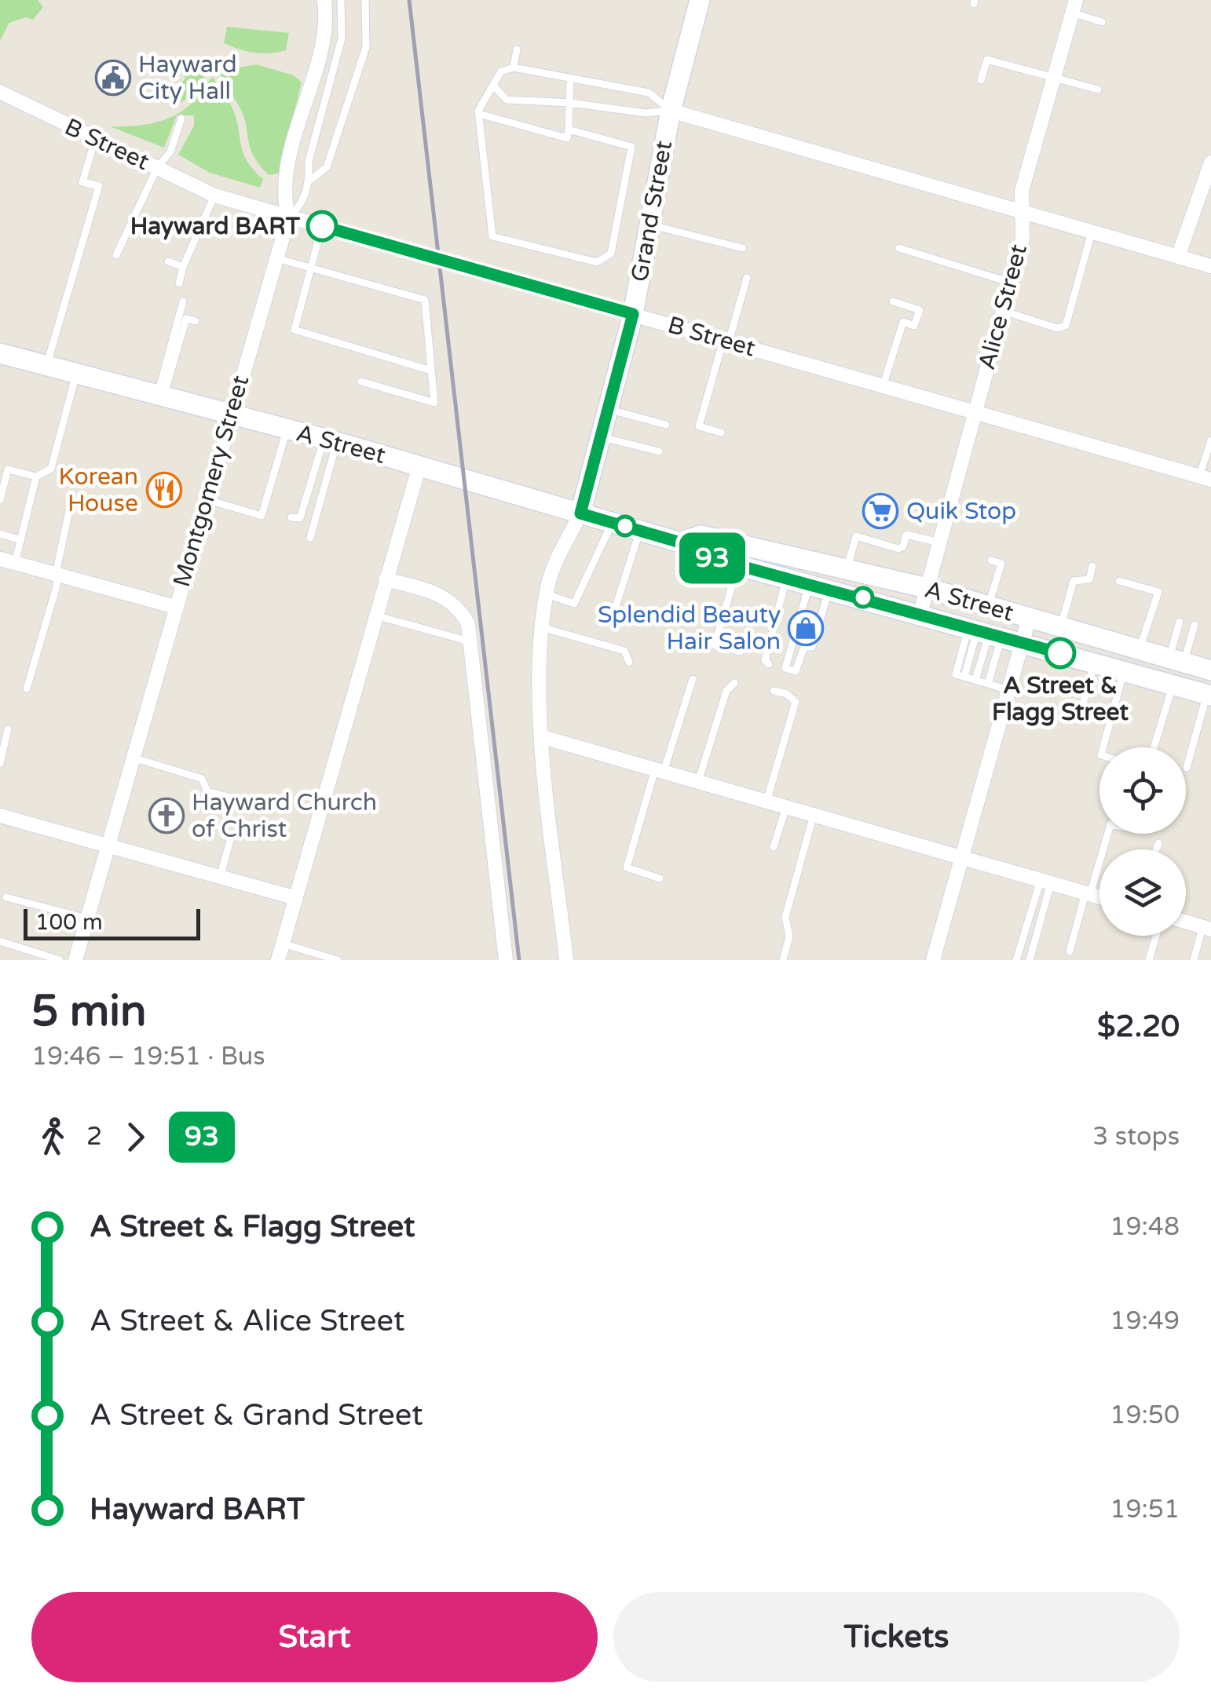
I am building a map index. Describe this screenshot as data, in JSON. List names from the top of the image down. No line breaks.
{"streets":{"main road":["Grand Street","A Street"],"street":["B Street","Alice Street","Montgomery Street"]},"crossings":[["B Street","Grand Street"],["B Street","Alice Street"],["B Street","Montgomery Street"],["Grand Street","A Street"],["Alice Street","A Street"],["A Street","Montgomery Street"]],"places":{"public building":["Hayward City Hall"],"other":["Hayward BART","A Street & Flagg Street"],"restaurant":["Korean House"],"supermarket":["Quik Stop"],"shop":["Splendid Beauty Hair Salon"],"church":["Hayward Church of Christ"]},"lines":["bus line 93"],"scale_bar":"100 m","page":{"on_map":"93","scale":"100 m","heading":["5 min","19:46 – 19:51 · Bus","$2.20"],"legs":["2","93","3 stops"],"list":[{"name":"A Street & Flagg Street","value":"19:48"},{"name":"A Street & Alice Street","value":"19:49"},{"name":"A Street & Grand Street","value":"19:50"},{"name":"Hayward BART","value":"19:51"}],"buttons":["Start","Tickets"]}}
